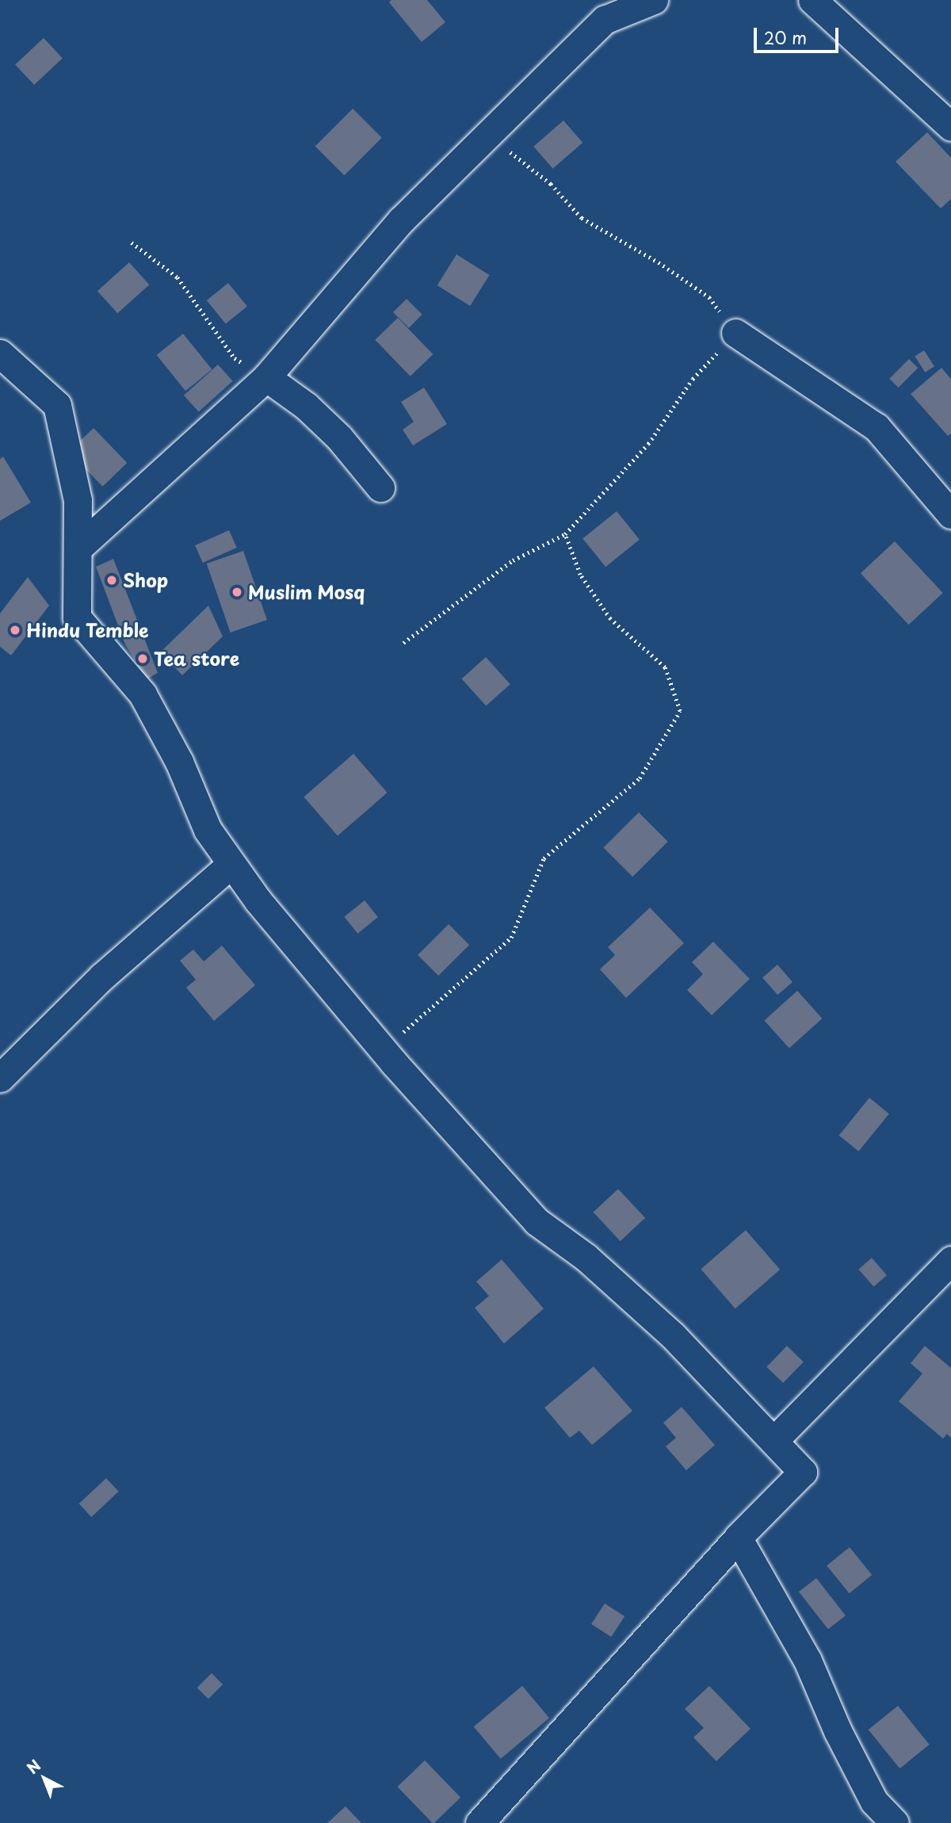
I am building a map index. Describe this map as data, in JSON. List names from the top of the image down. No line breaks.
{"places":["Shop","Muslim Mosq","Hindu Temble","Tea store"],"scale_bar":"20 m","north":"top left"}
